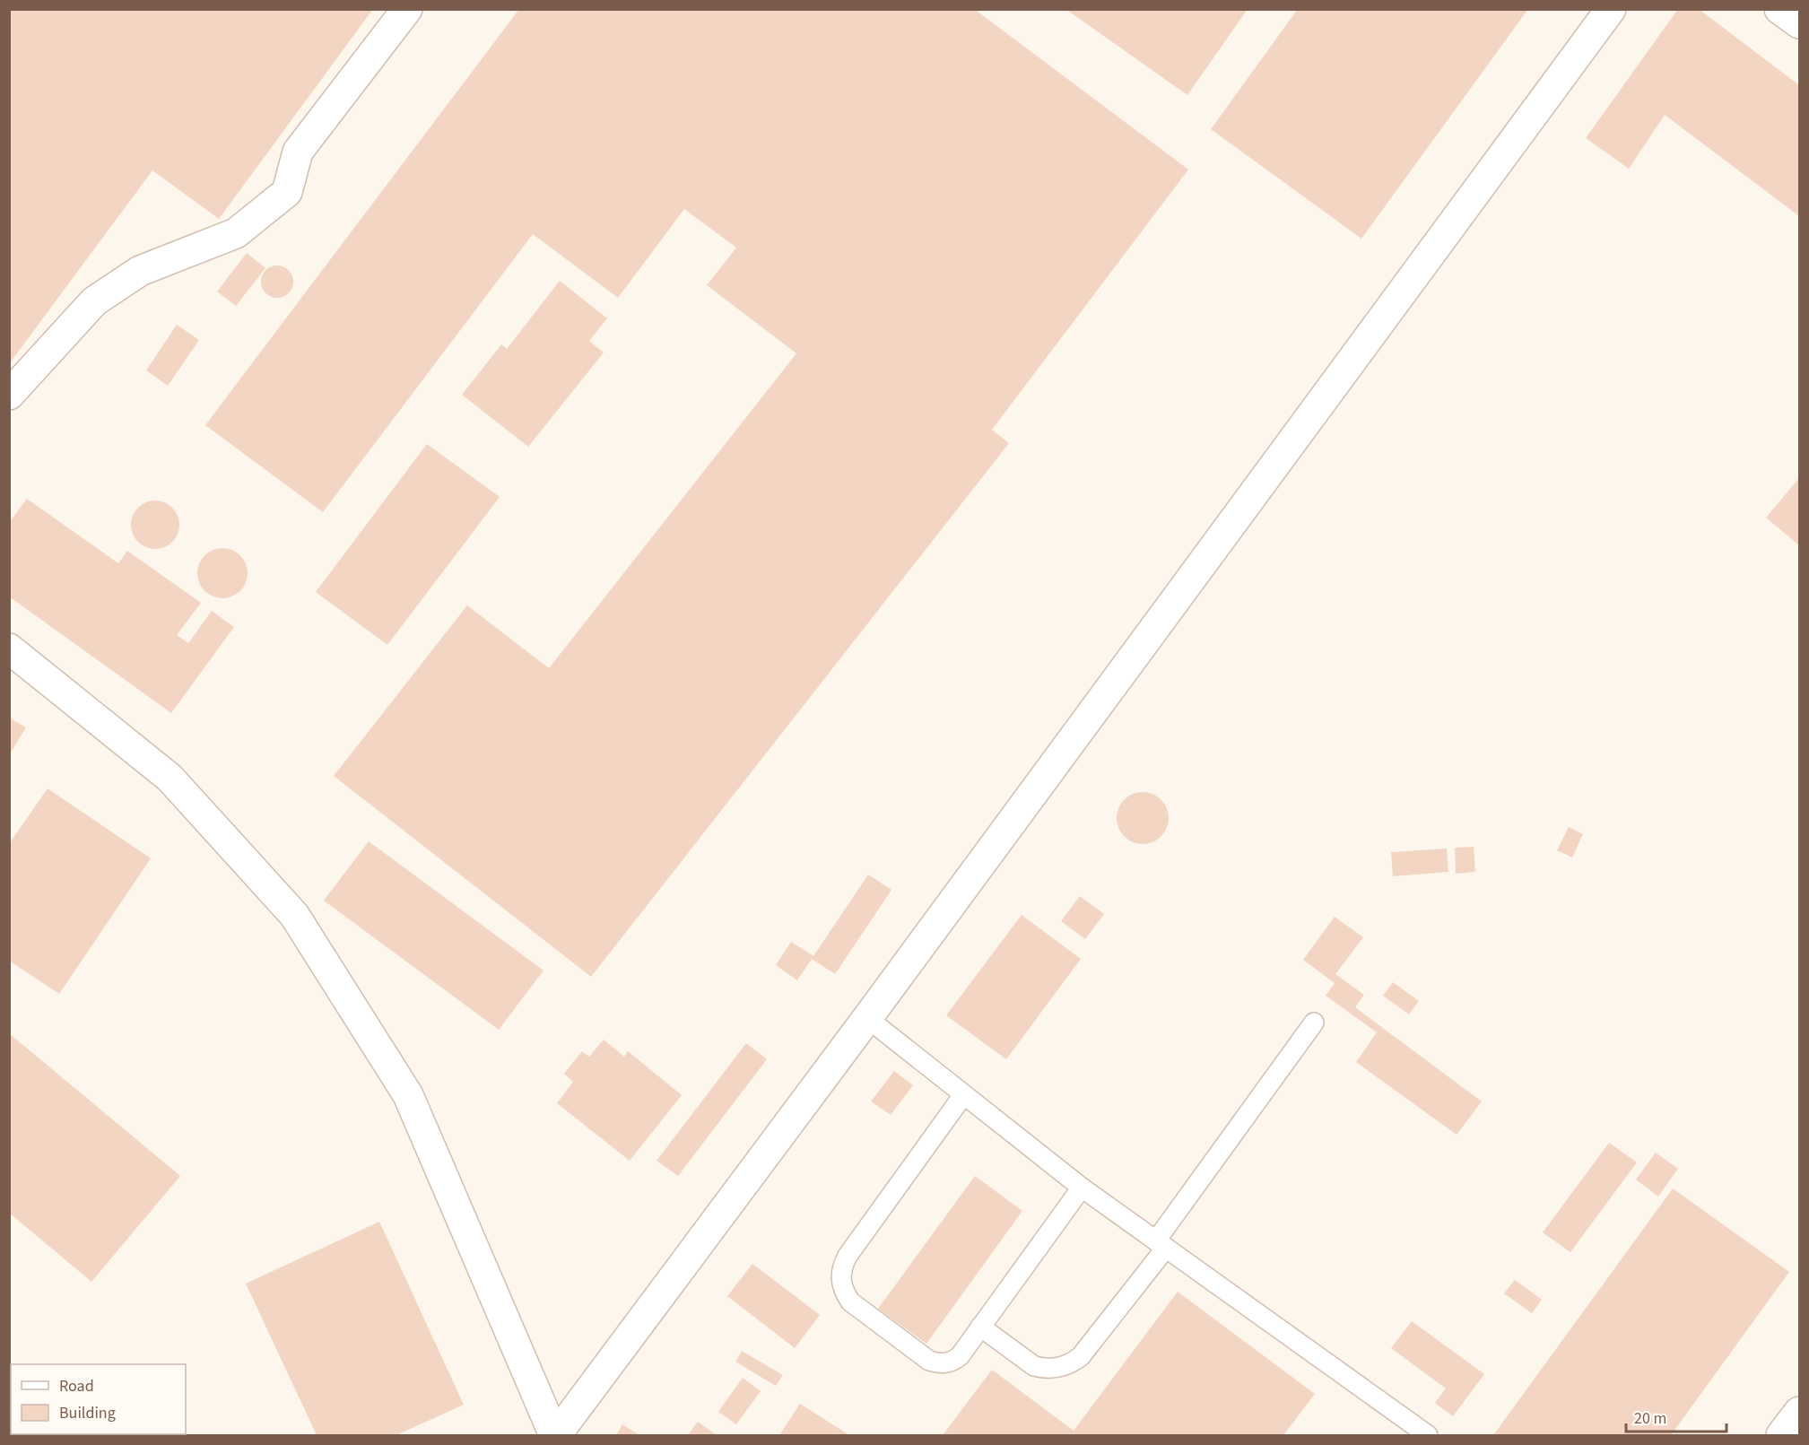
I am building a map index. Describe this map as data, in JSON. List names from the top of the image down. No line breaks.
{"legend":["Road","Building"],"scale_bar":"20 m"}
